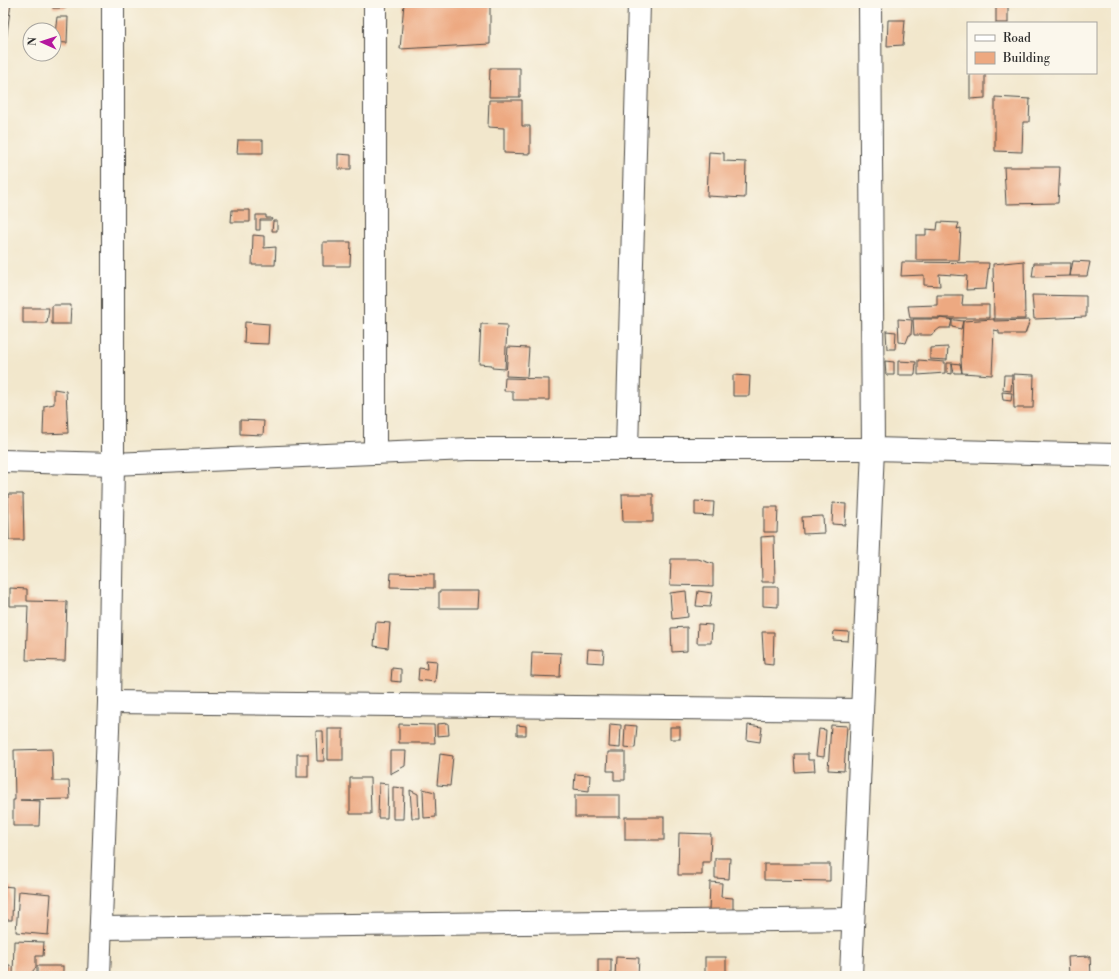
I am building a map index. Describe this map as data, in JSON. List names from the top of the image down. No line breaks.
{"legend":["Road","Building"],"north":"left"}
